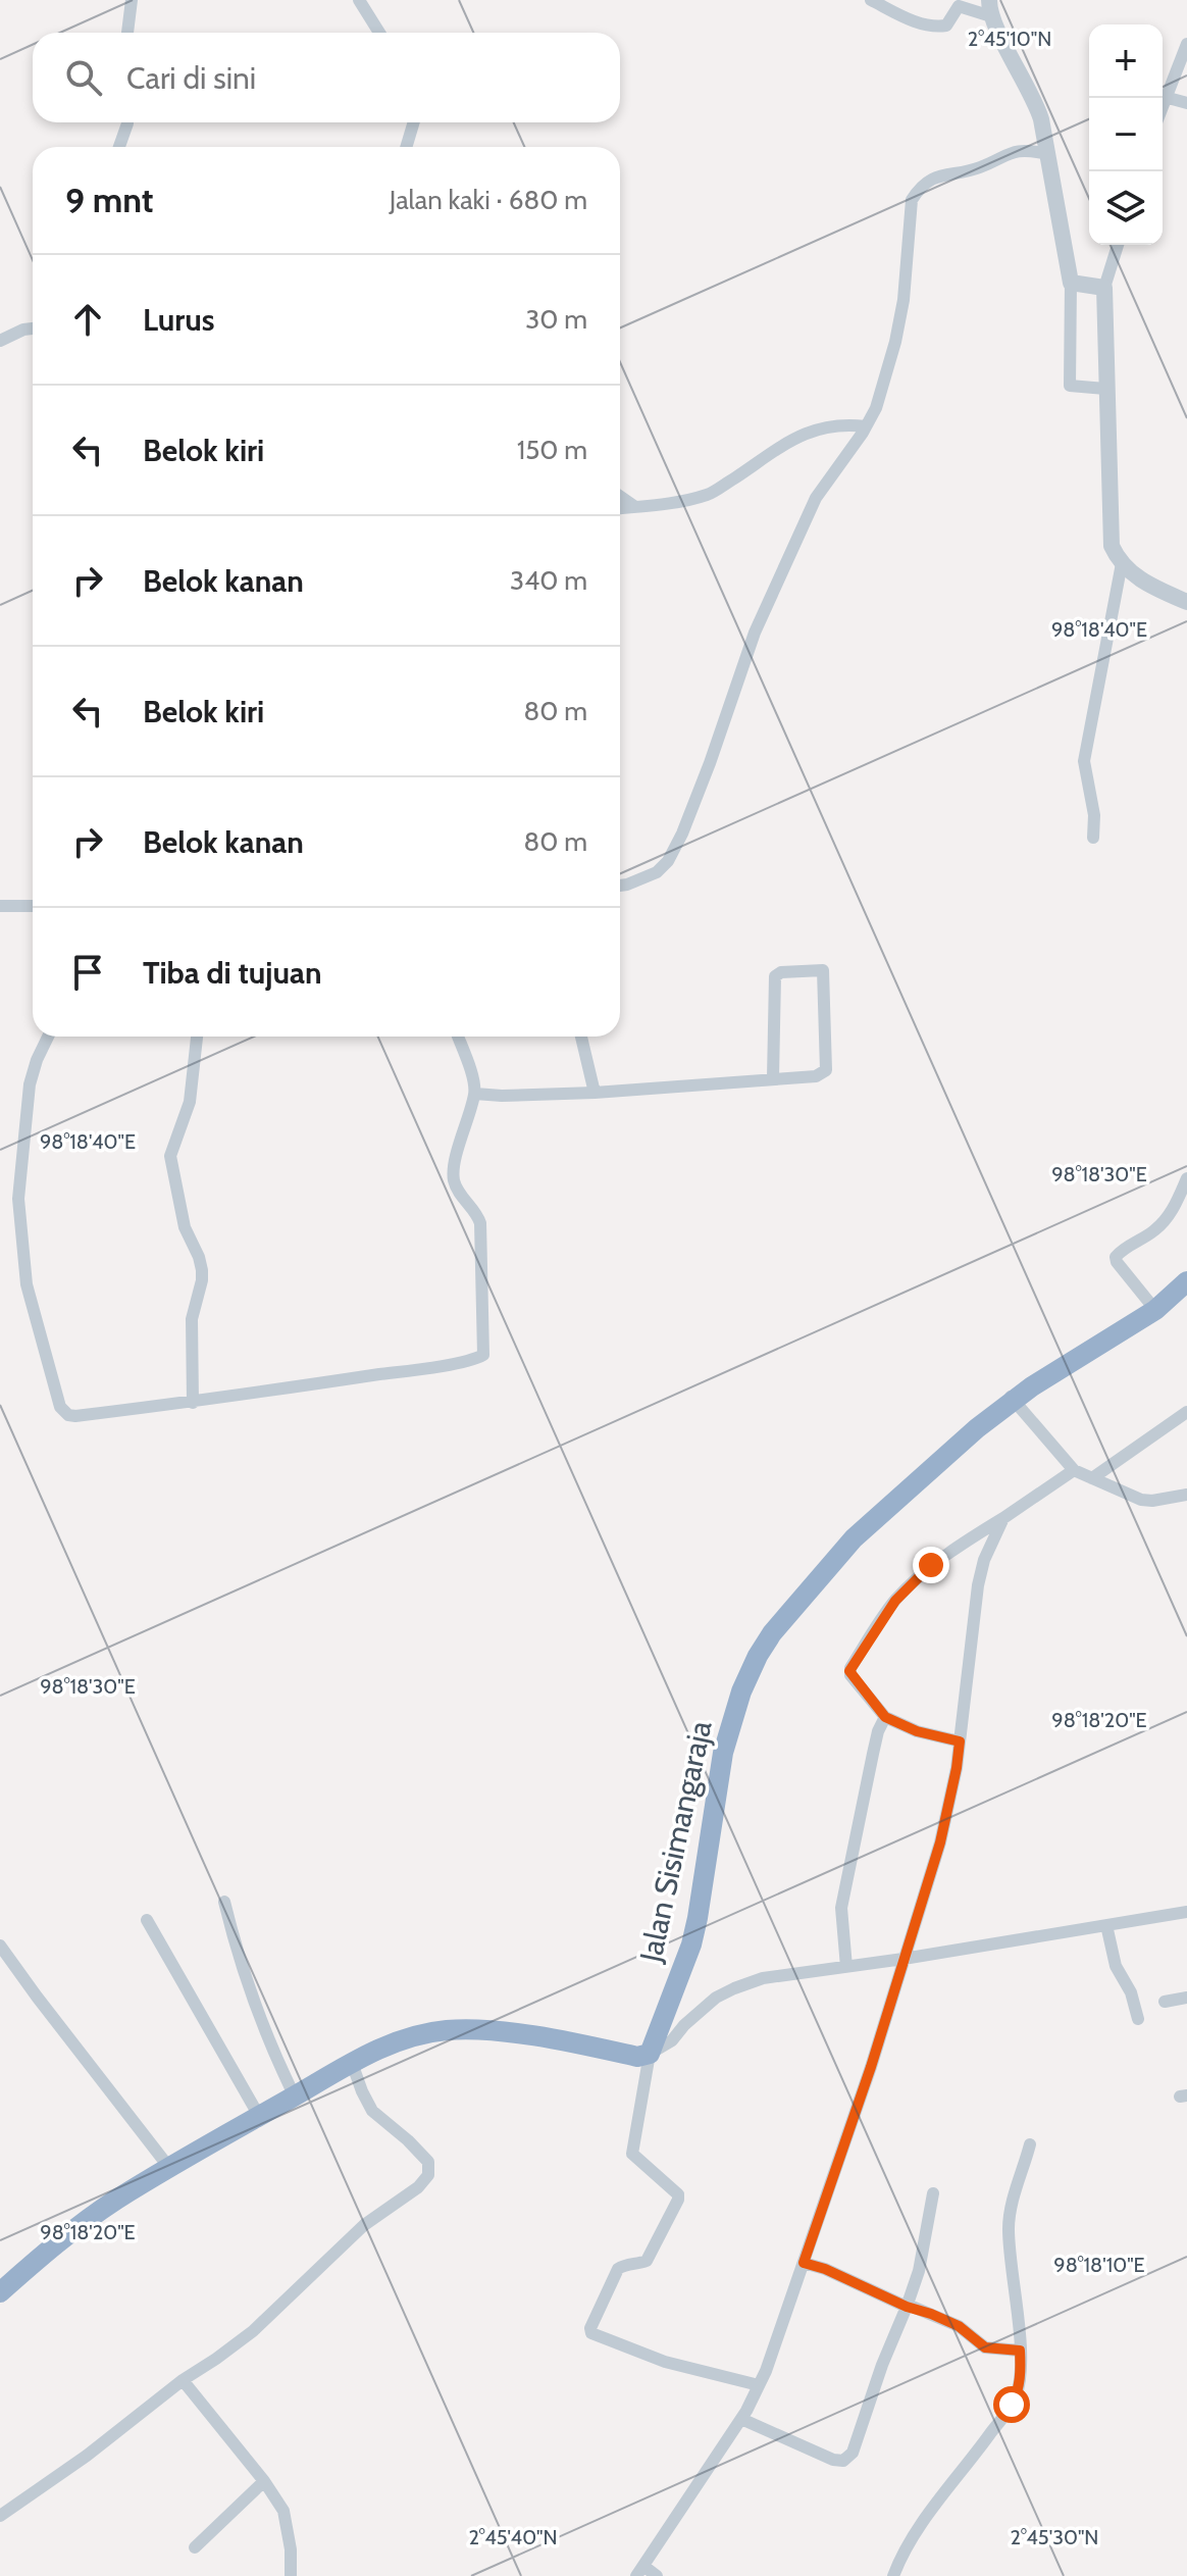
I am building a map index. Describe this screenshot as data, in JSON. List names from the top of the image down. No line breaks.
{"streets":{"highway":["Jalan Sisimangaraja"]},"page":{"map_buttons":["+","−"],"search":"Cari di sini","heading":["9 mnt","Jalan kaki · 680 m"],"list":[["Lurus","30 m"],["Belok kiri","150 m"],["Belok kanan","340 m"],["Belok kiri","80 m"],["Belok kanan","80 m"],"Tiba di tujuan"]},"coordinates":["2°45'10\"N","98°18'40\"E","98°18'30\"E","98°18'20\"E","98°18'10\"E","2°45'40\"N","2°45'30\"N"]}
